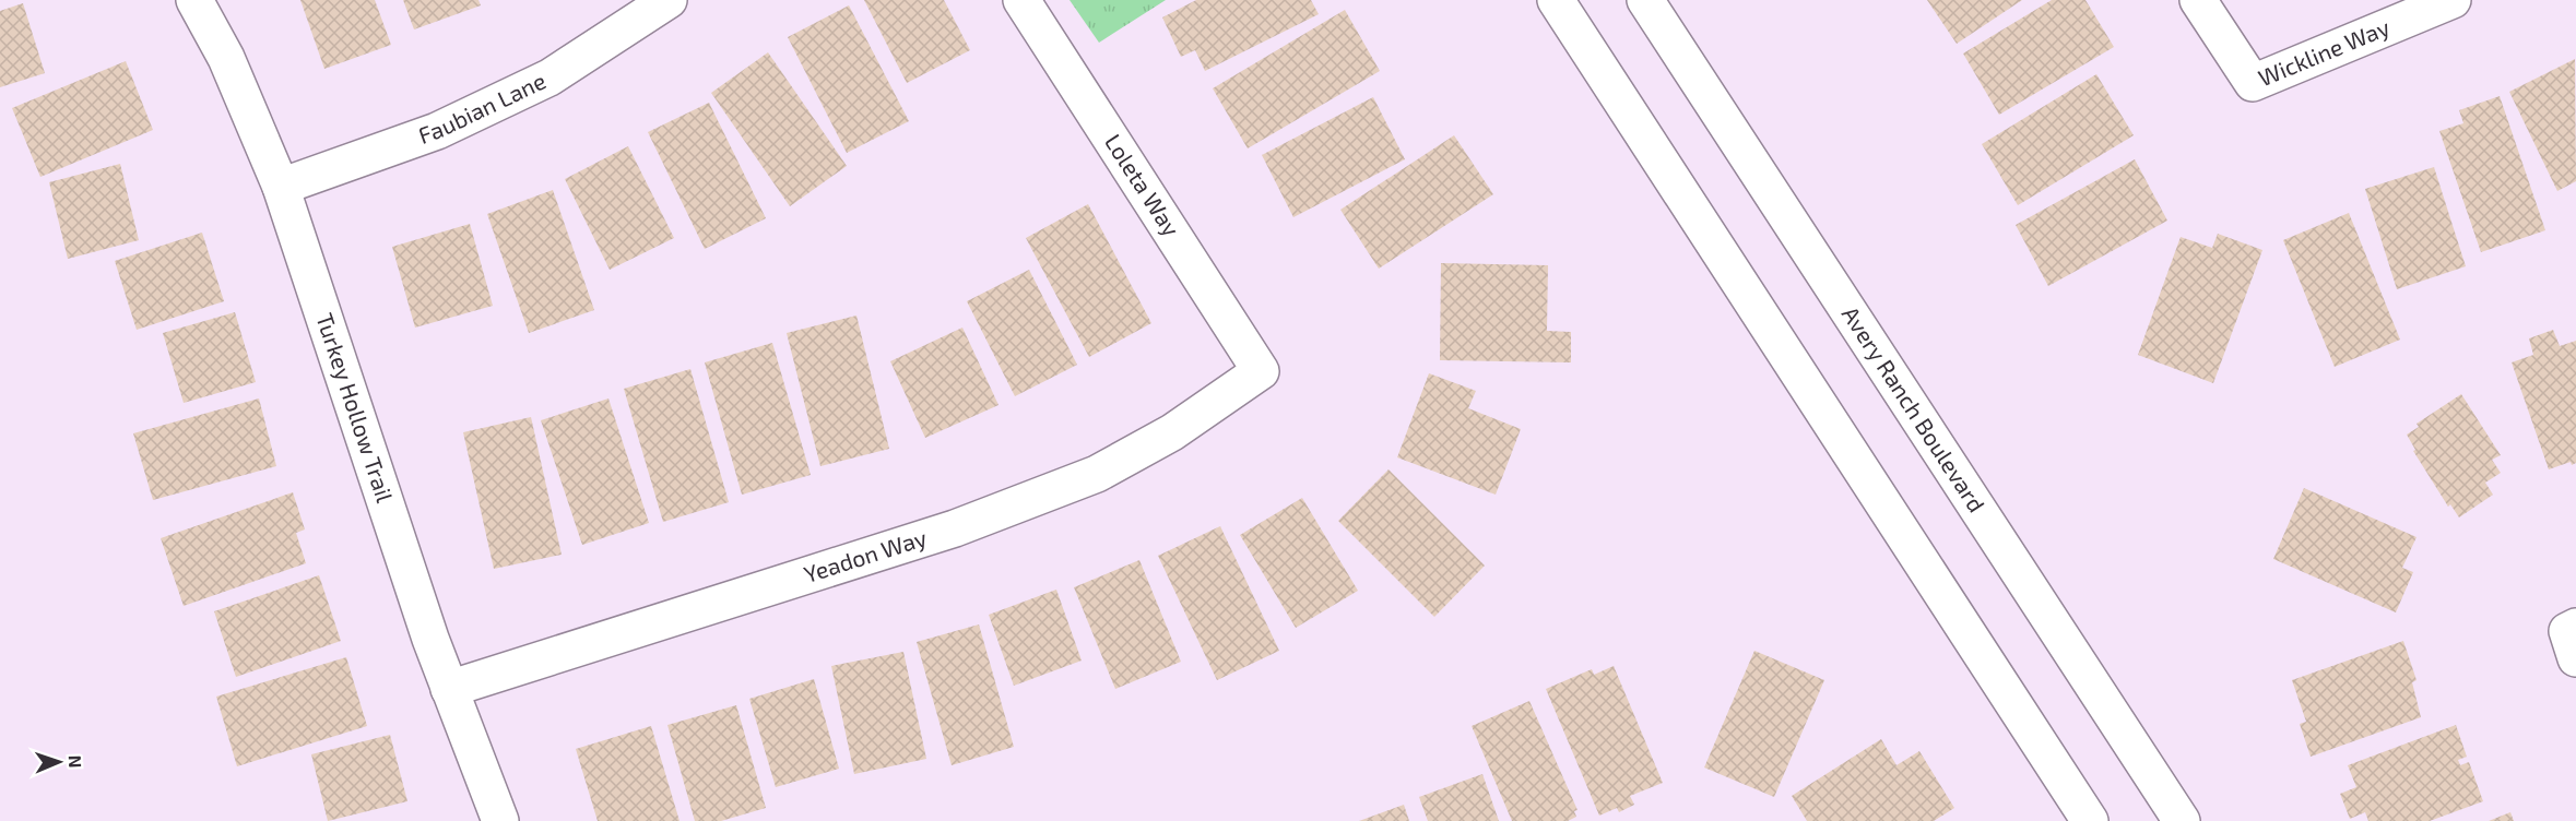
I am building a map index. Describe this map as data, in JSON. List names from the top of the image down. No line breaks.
{"streets":{"street":["Wickline Way","Faubian Lane","Loleta Way","Turkey Hollow Trail","Avery Ranch Boulevard","Yeadon Way"]},"crossings":[["Faubian Lane","Turkey Hollow Trail"],["Loleta Way","Yeadon Way"],["Turkey Hollow Trail","Yeadon Way"]],"north":"right"}
